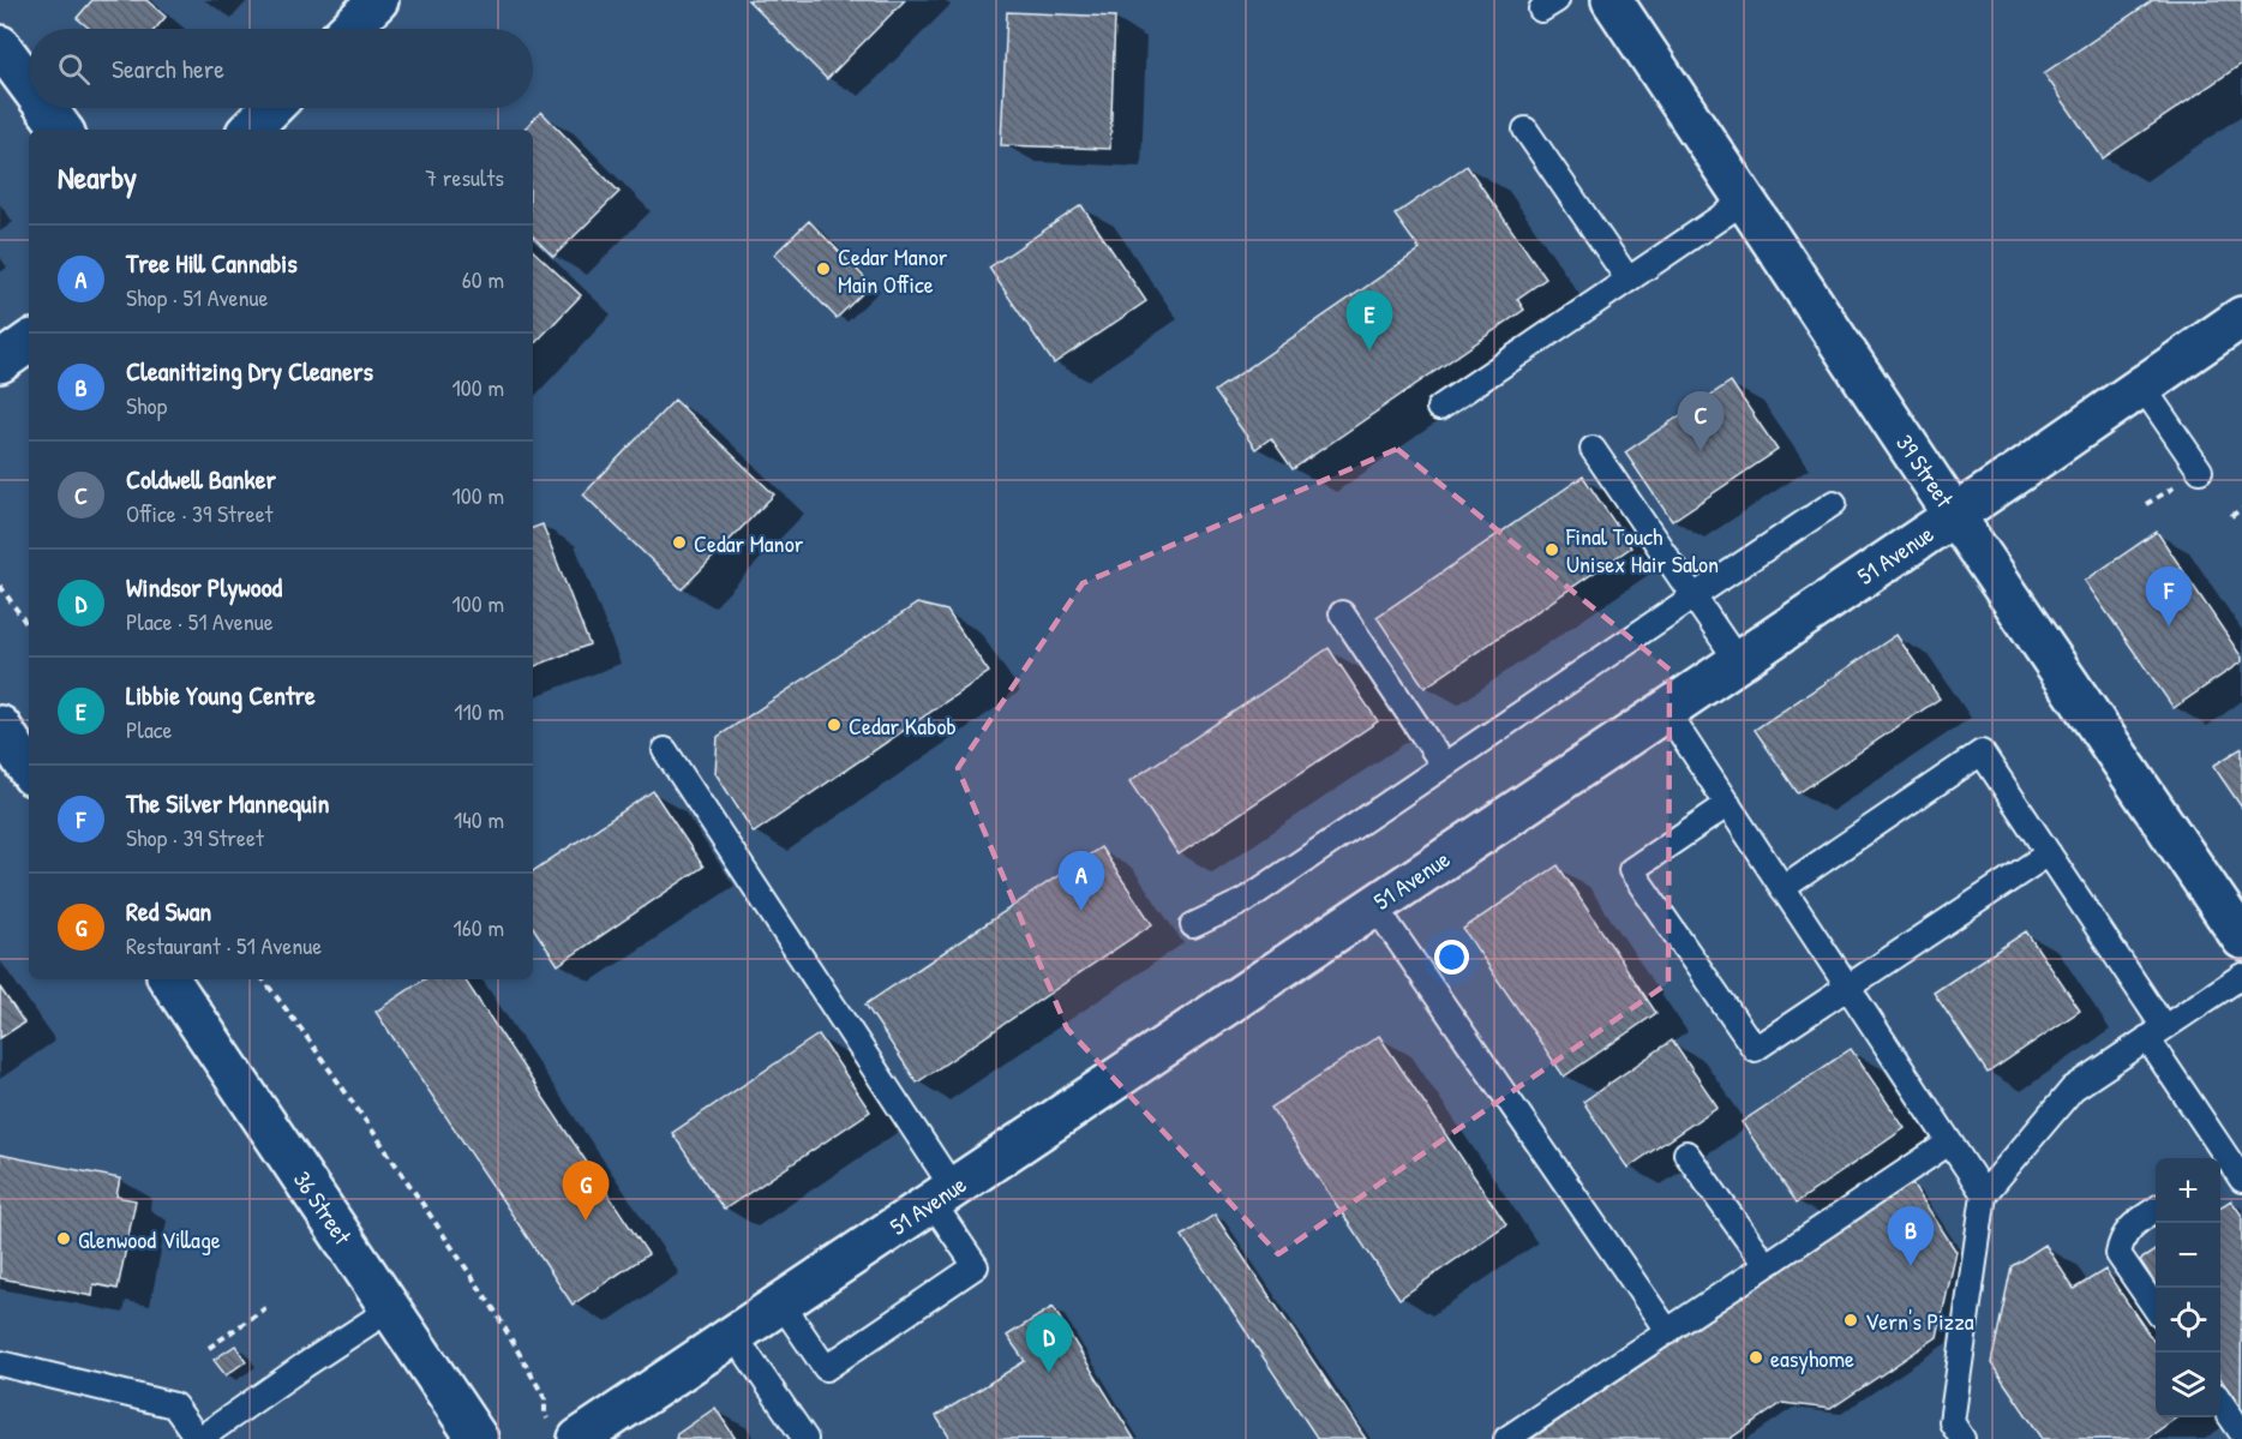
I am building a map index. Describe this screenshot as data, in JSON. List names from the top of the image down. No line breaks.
{"streets":{"street":["39 Street","51 Avenue","36 Street"]},"crossings":[["39 Street","51 Avenue"]],"places":["Cedar Manor Main Office","Cedar Manor","Final Touch Unisex Hair Salon","Cedar Kabob","Glenwood Village","Vern's Pizza","easyhome"],"page":{"search":"Search here","heading":["Nearby","7 results"],"list":[{"mark":"A","name":"Tree Hill Cannabis","note":"Shop · 51 Avenue","value":"60 m"},{"mark":"B","name":"Cleanitizing Dry Cleaners","note":"Shop","value":"100 m"},{"mark":"C","name":"Coldwell Banker","note":"Office · 39 Street","value":"100 m"},{"mark":"D","name":"Windsor Plywood","note":"Place · 51 Avenue","value":"100 m"},{"mark":"E","name":"Libbie Young Centre","note":"Place","value":"110 m"},{"mark":"F","name":"The Silver Mannequin","note":"Shop · 39 Street","value":"140 m"},{"mark":"G","name":"Red Swan","note":"Restaurant · 51 Avenue","value":"160 m"}],"pins":["E","C","F","A","G","B","D"],"map_buttons":["+","−"]}}
